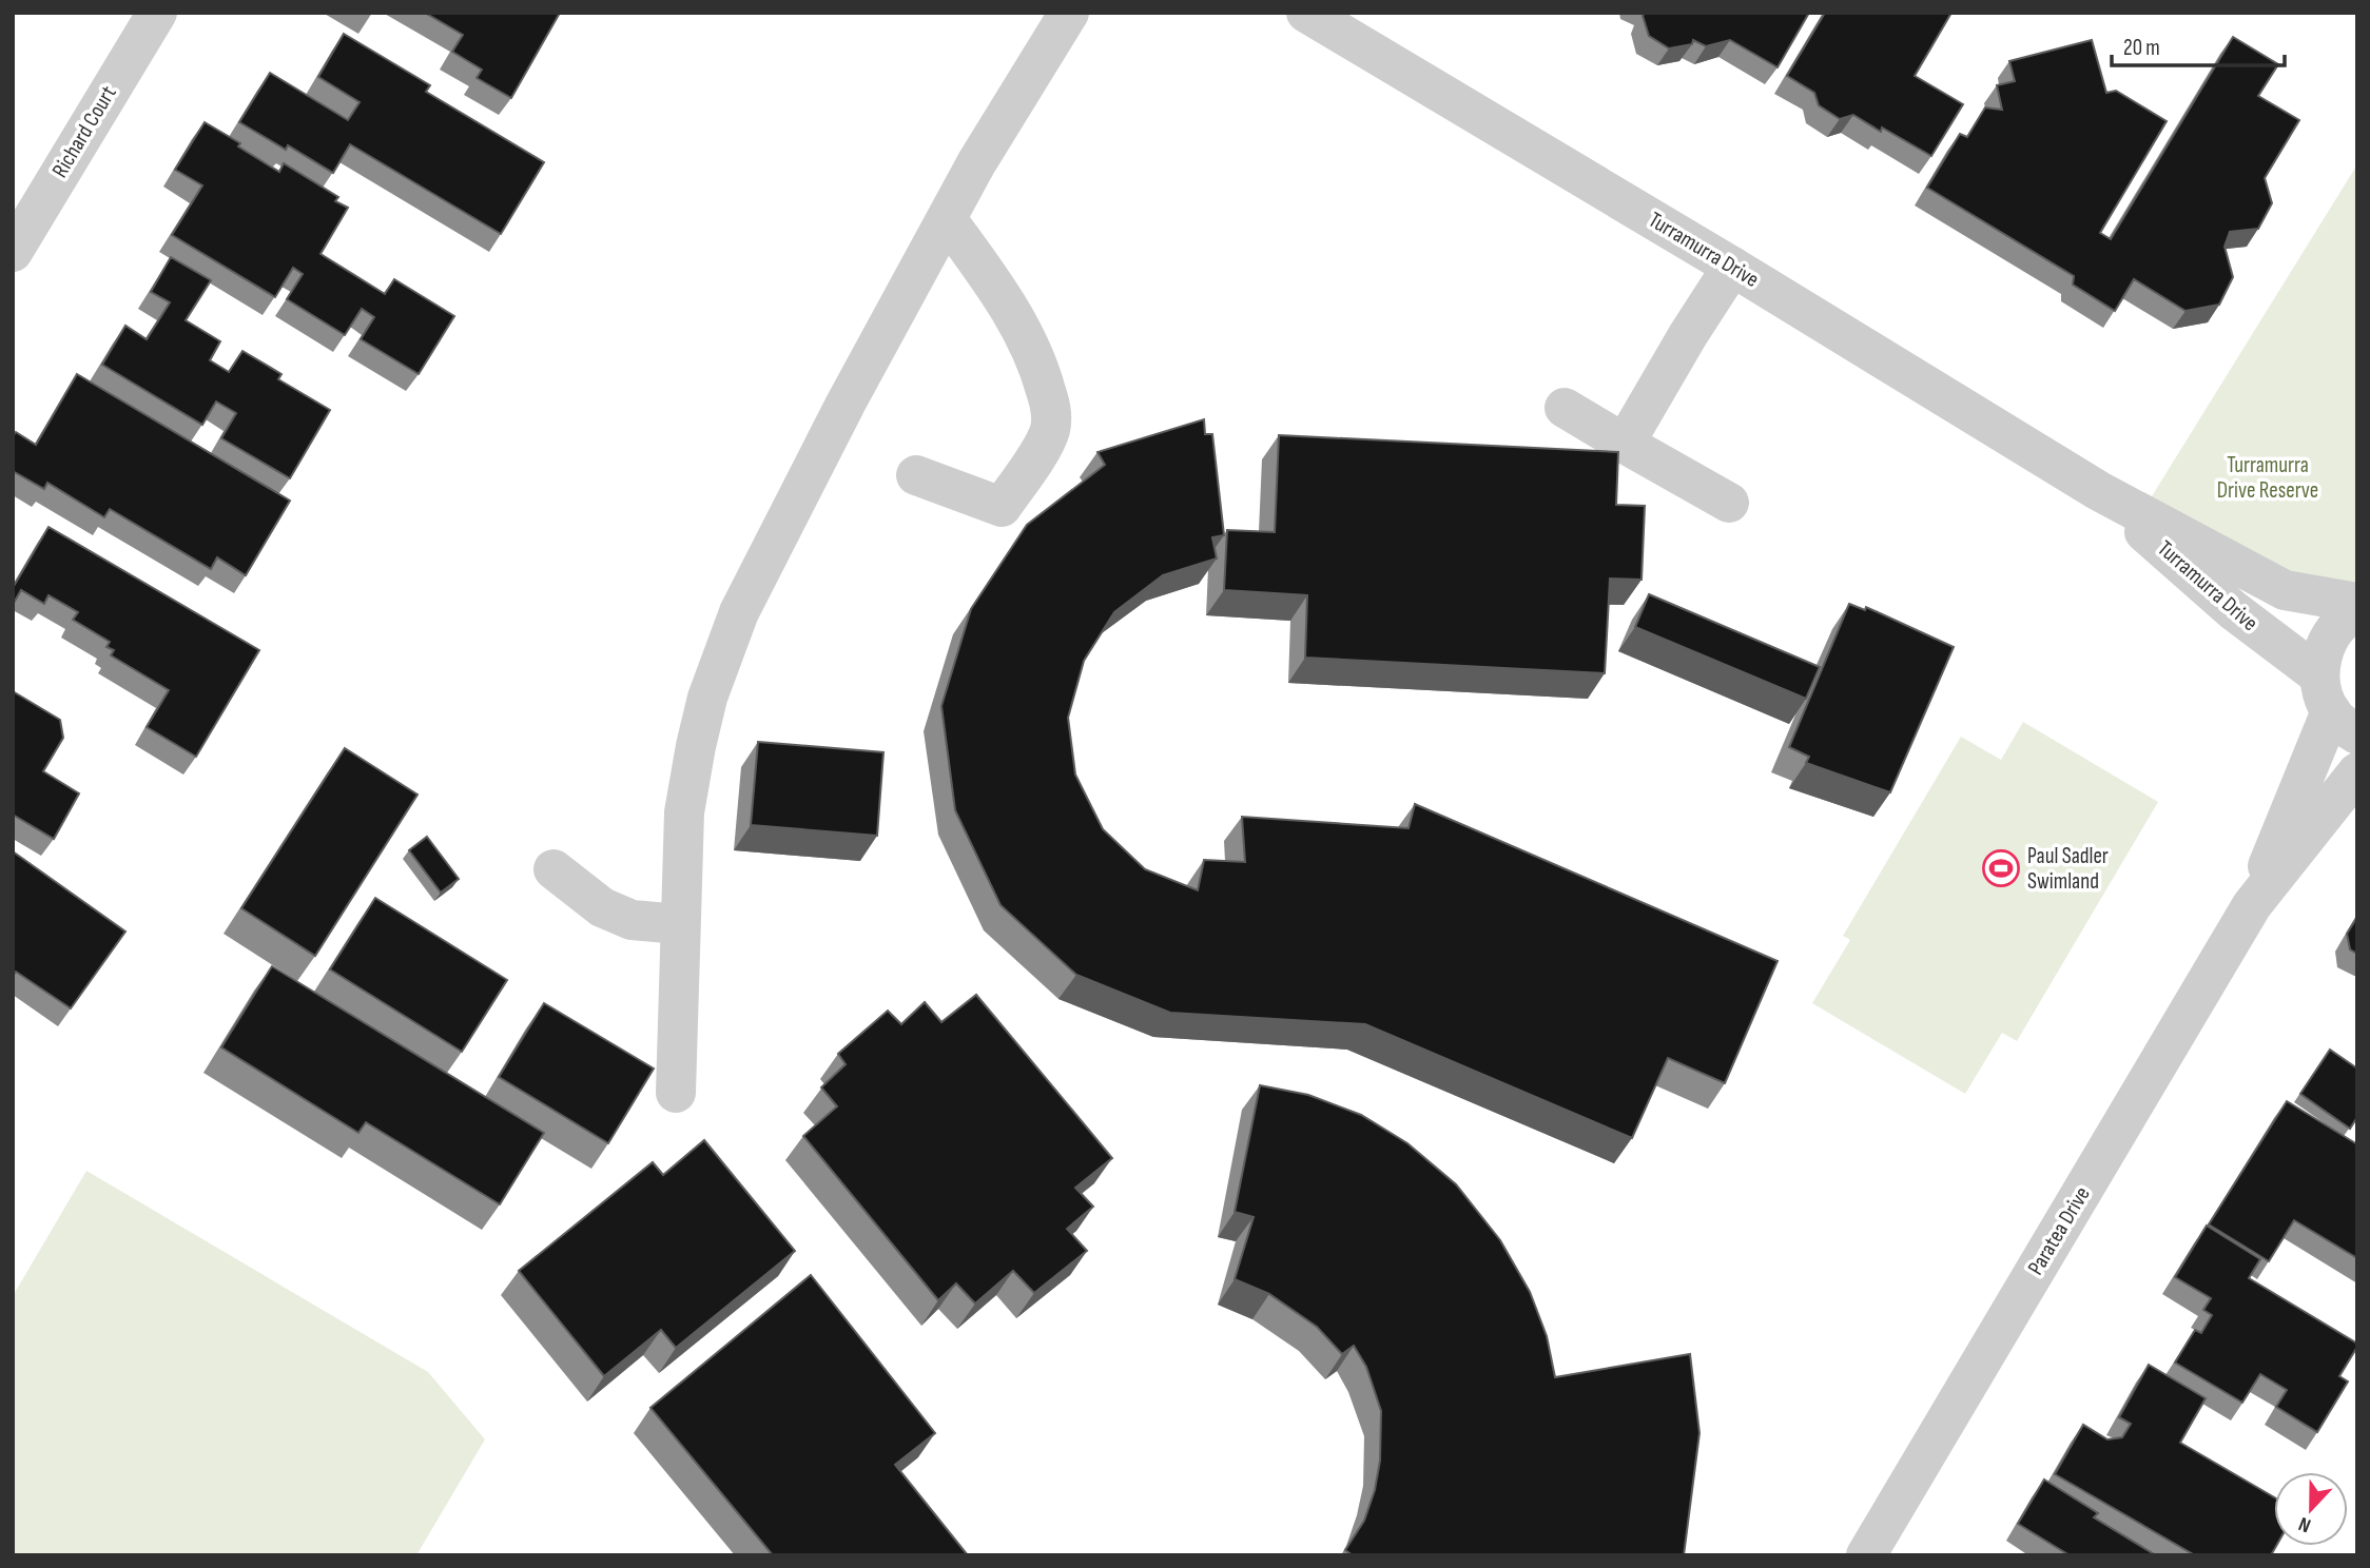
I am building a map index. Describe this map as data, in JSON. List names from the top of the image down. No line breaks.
{"streets":{"street":["Richard Court","Turramurra Drive","Paratea Drive"]},"crossings":[["Turramurra Drive","Paratea Drive"]],"parks":["Turramurra Drive Reserve"],"places":{"sports":["Paul Sadler Swimland"]},"scale_bar":"20 m","north":"bottom"}
